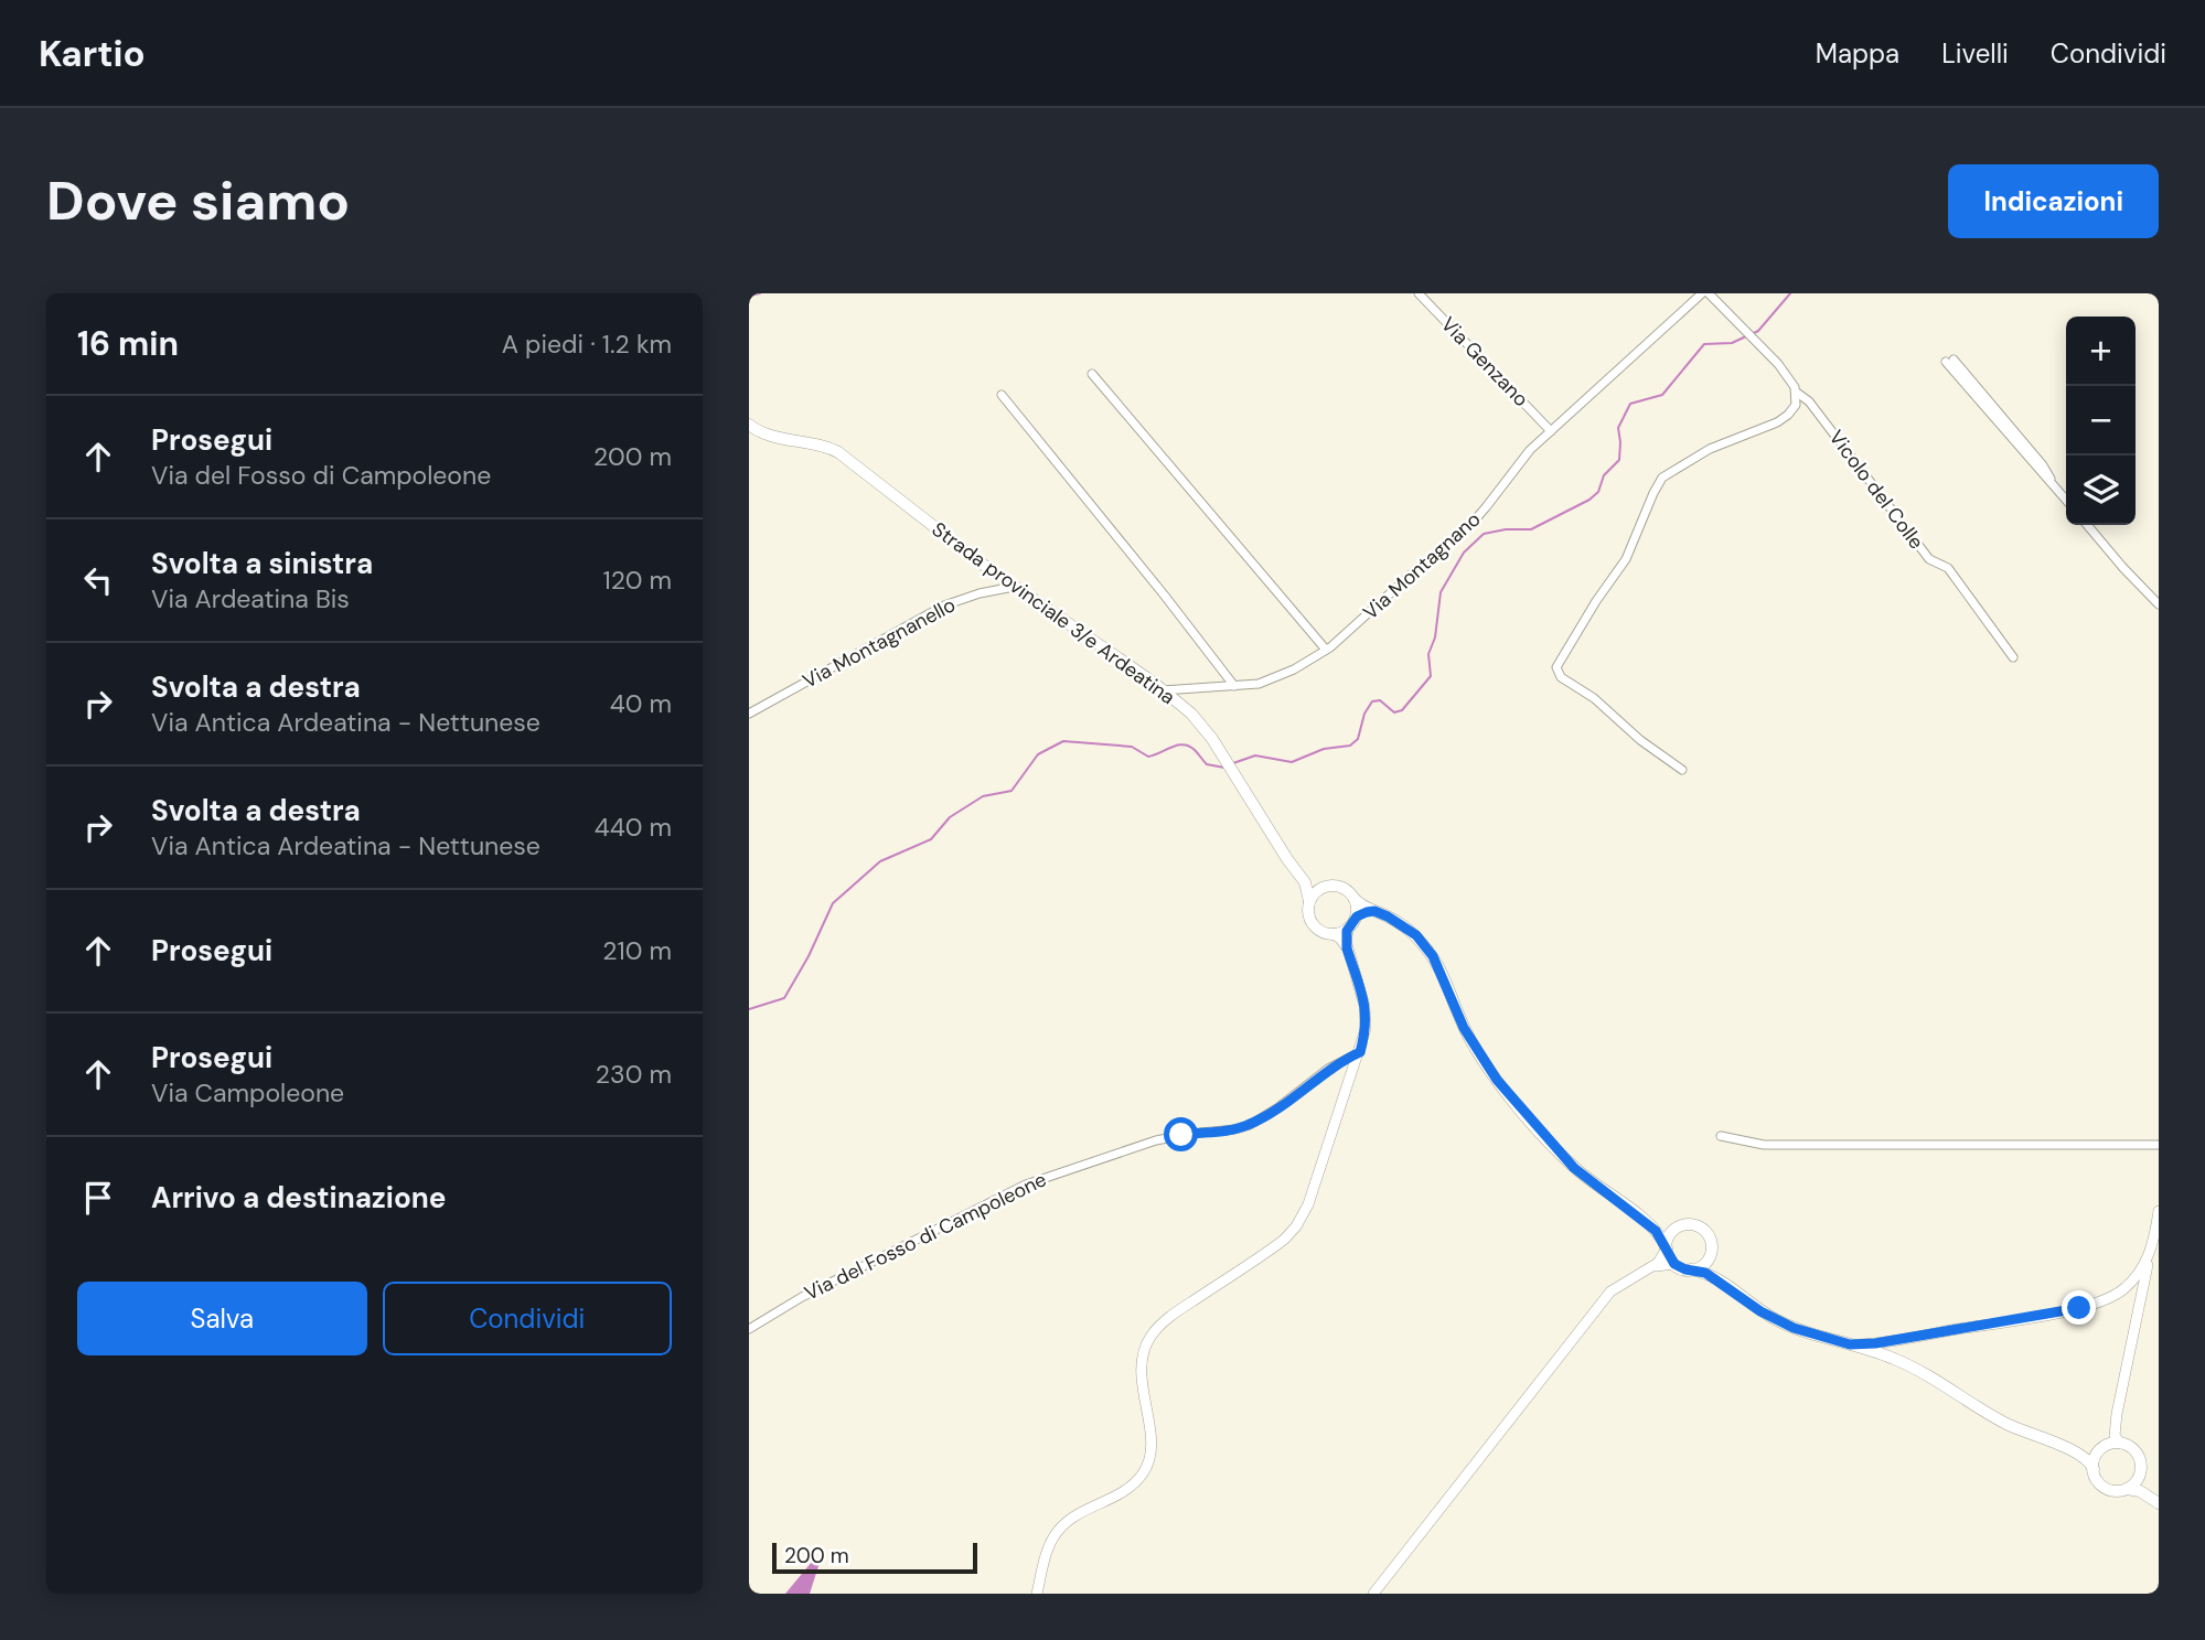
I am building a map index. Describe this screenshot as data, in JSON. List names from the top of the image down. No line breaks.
{"streets":{"main road":["Strada provinciale 3/e Ardeatina"],"street":["Via Genzano","Vicolo del Colle","Via Montagnano","Via Montagnanello","Via del Fosso di Campoleone"]},"crossings":[["Via Genzano","Via Montagnano"],["Via Montagnano","Strada provinciale 3/e Ardeatina"],["Strada provinciale 3/e Ardeatina","Via Montagnanello"]],"scale_bar":"200 m","page":{"header":"Kartio","nav":["Mappa","Livelli","Condividi"],"buttons":["Indicazioni",["Salva","Condividi"]],"title":"Dove siamo","heading":["16 min","A piedi · 1.2 km"],"map_buttons":["+","−"],"list":[["Prosegui","Via del Fosso di Campoleone","200 m"],["Svolta a sinistra","Via Ardeatina Bis","120 m"],["Svolta a destra","Via Antica Ardeatina - Nettunese","40 m"],["Svolta a destra","Via Antica Ardeatina - Nettunese","440 m"],["Prosegui","210 m"],["Prosegui","Via Campoleone","230 m"],"Arrivo a destinazione"],"scale":"200 m"}}
